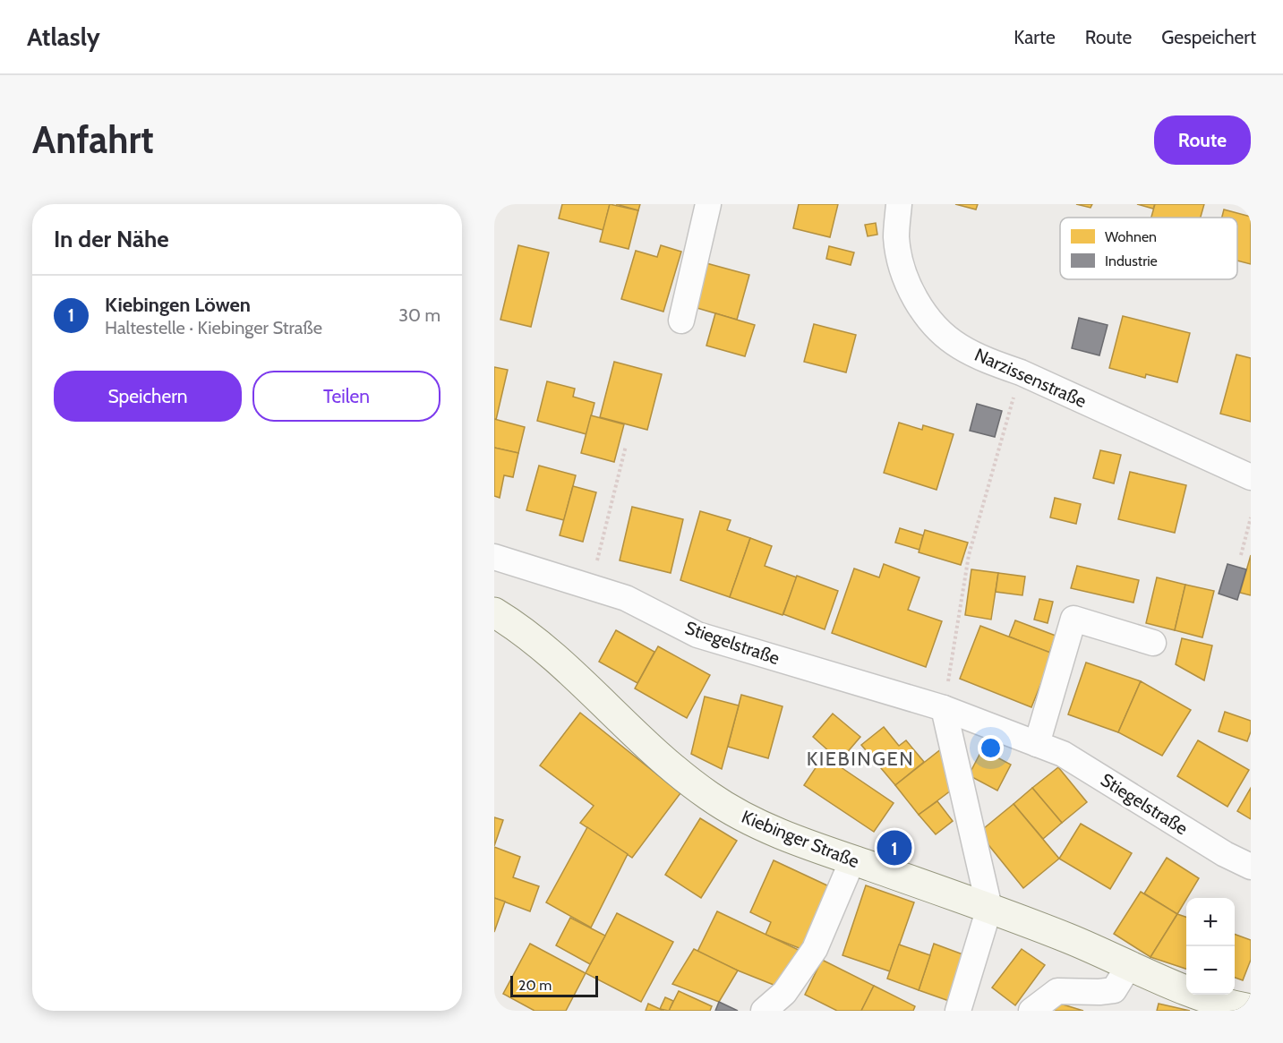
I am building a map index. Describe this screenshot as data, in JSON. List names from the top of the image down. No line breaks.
{"streets":{"street":["Narzissenstraße","Stiegelstraße","Kiebinger Straße"]},"districts":["KIEBINGEN"],"legend":["Wohnen","Industrie"],"scale_bar":"20 m","page":{"header":"Atlasly","nav":["Karte","Route","Gespeichert"],"buttons":["Route",["Speichern","Teilen"]],"title":"Anfahrt","heading":"In der Nähe","list":[{"mark":"1","name":"Kiebingen Löwen","note":"Haltestelle · Kiebinger Straße","value":"30 m"}],"pins":"1","map_buttons":["+","−"],"scale":"20 m"}}
